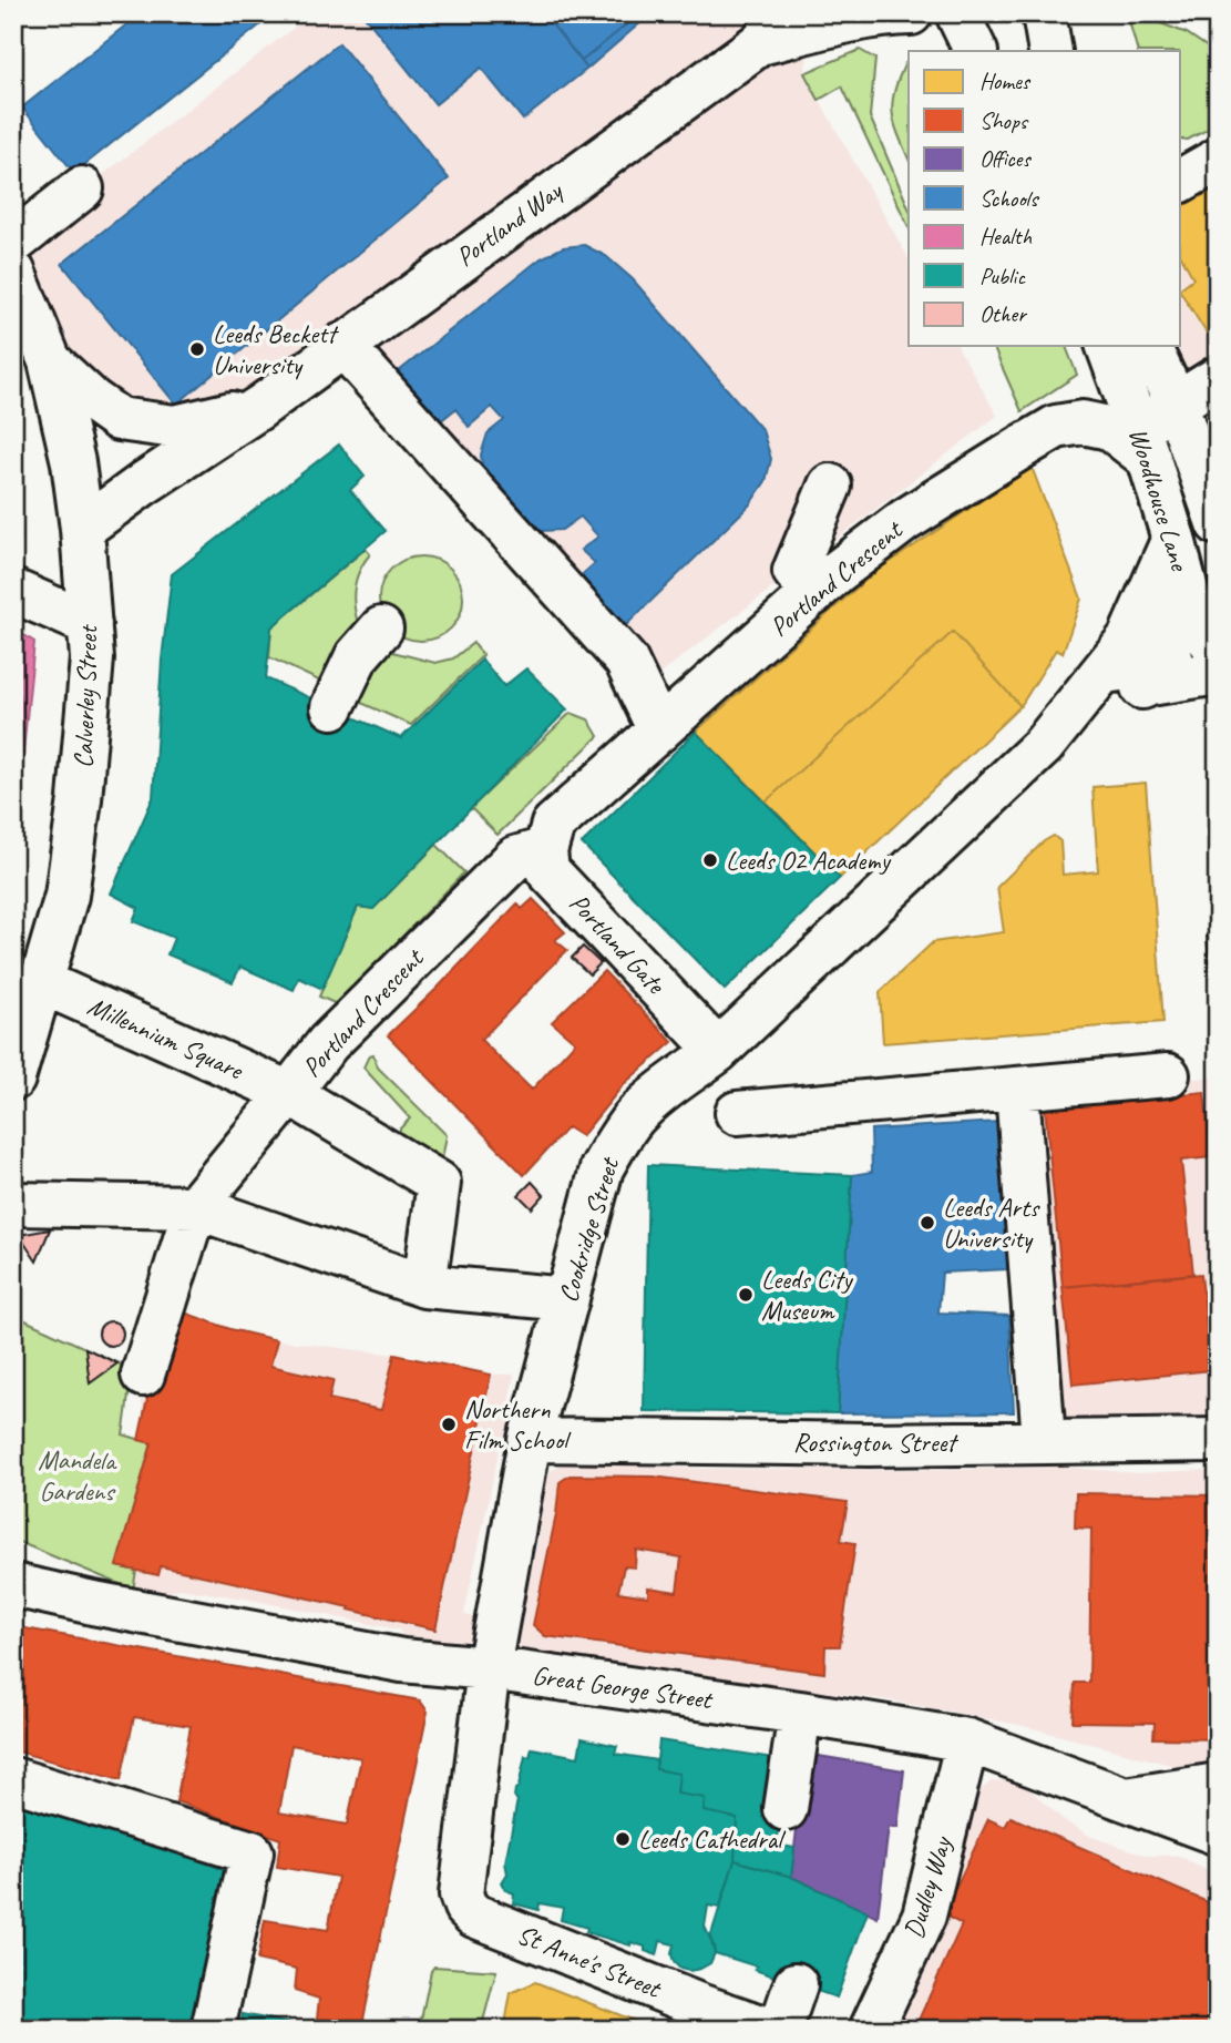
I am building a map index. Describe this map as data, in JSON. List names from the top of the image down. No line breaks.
{"streets":{"main road":["Portland Way","Woodhouse Lane","Portland Crescent","Calverley Street","Portland Gate","Millennium Square","Cookridge Street","Rossington Street","Great George Street","Dudley Way","St Anne's Street"]},"crossings":[["Portland Way","Calverley Street"],["Woodhouse Lane","Portland Crescent"],["Woodhouse Lane","Cookridge Street"],["Portland Crescent","Portland Gate"],["Portland Crescent","Millennium Square"],["Calverley Street","Millennium Square"],["Portland Gate","Cookridge Street"],["Cookridge Street","Rossington Street"],["Cookridge Street","Great George Street"],["Cookridge Street","St Anne's Street"],["Great George Street","Dudley Way"]],"parks":["Mandela Gardens"],"places":["Leeds Beckett University","Leeds O2 Academy","Leeds Arts University","Leeds City Museum","Northern Film School","Leeds Cathedral"],"legend":["Homes","Shops","Offices","Schools","Health","Public","Other"]}
